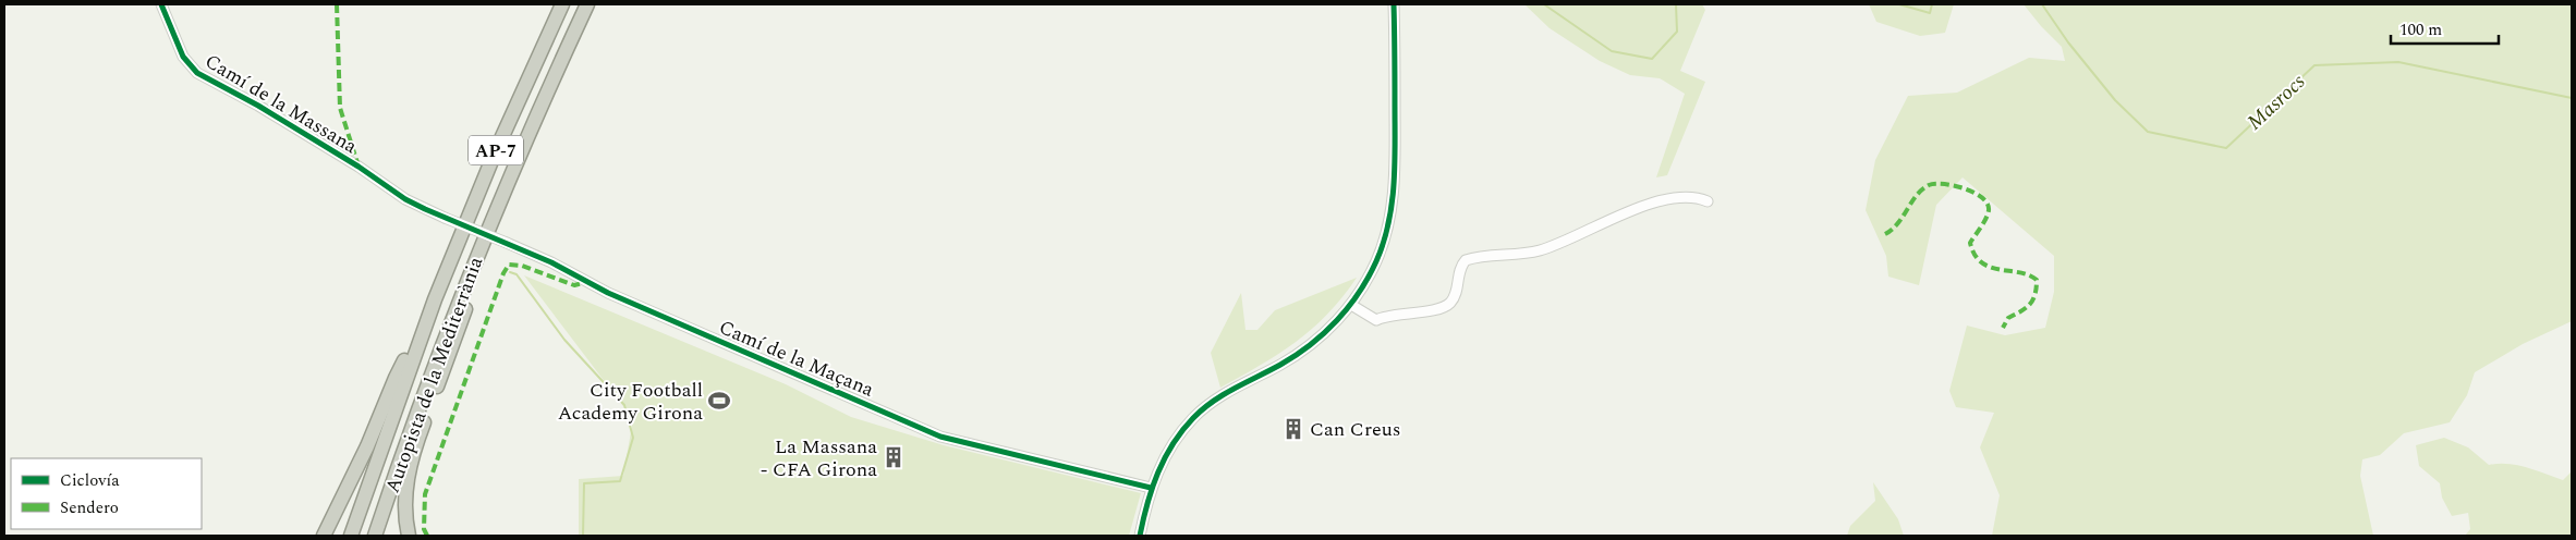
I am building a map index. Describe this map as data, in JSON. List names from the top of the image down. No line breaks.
{"streets":{"highway":["AP-7","Autopista de la Mediterrània"],"street":["Camí de la Massana","Camí de la Maçana"]},"crossings":[["Camí de la Massana","Camí de la Maçana"]],"water":["Masrocs"],"places":{"sports":["City Football Academy Girona"],"building":["Can Creus","La Massana - CFA Girona"]},"legend":["Ciclovía","Sendero"],"scale_bar":"100 m"}
